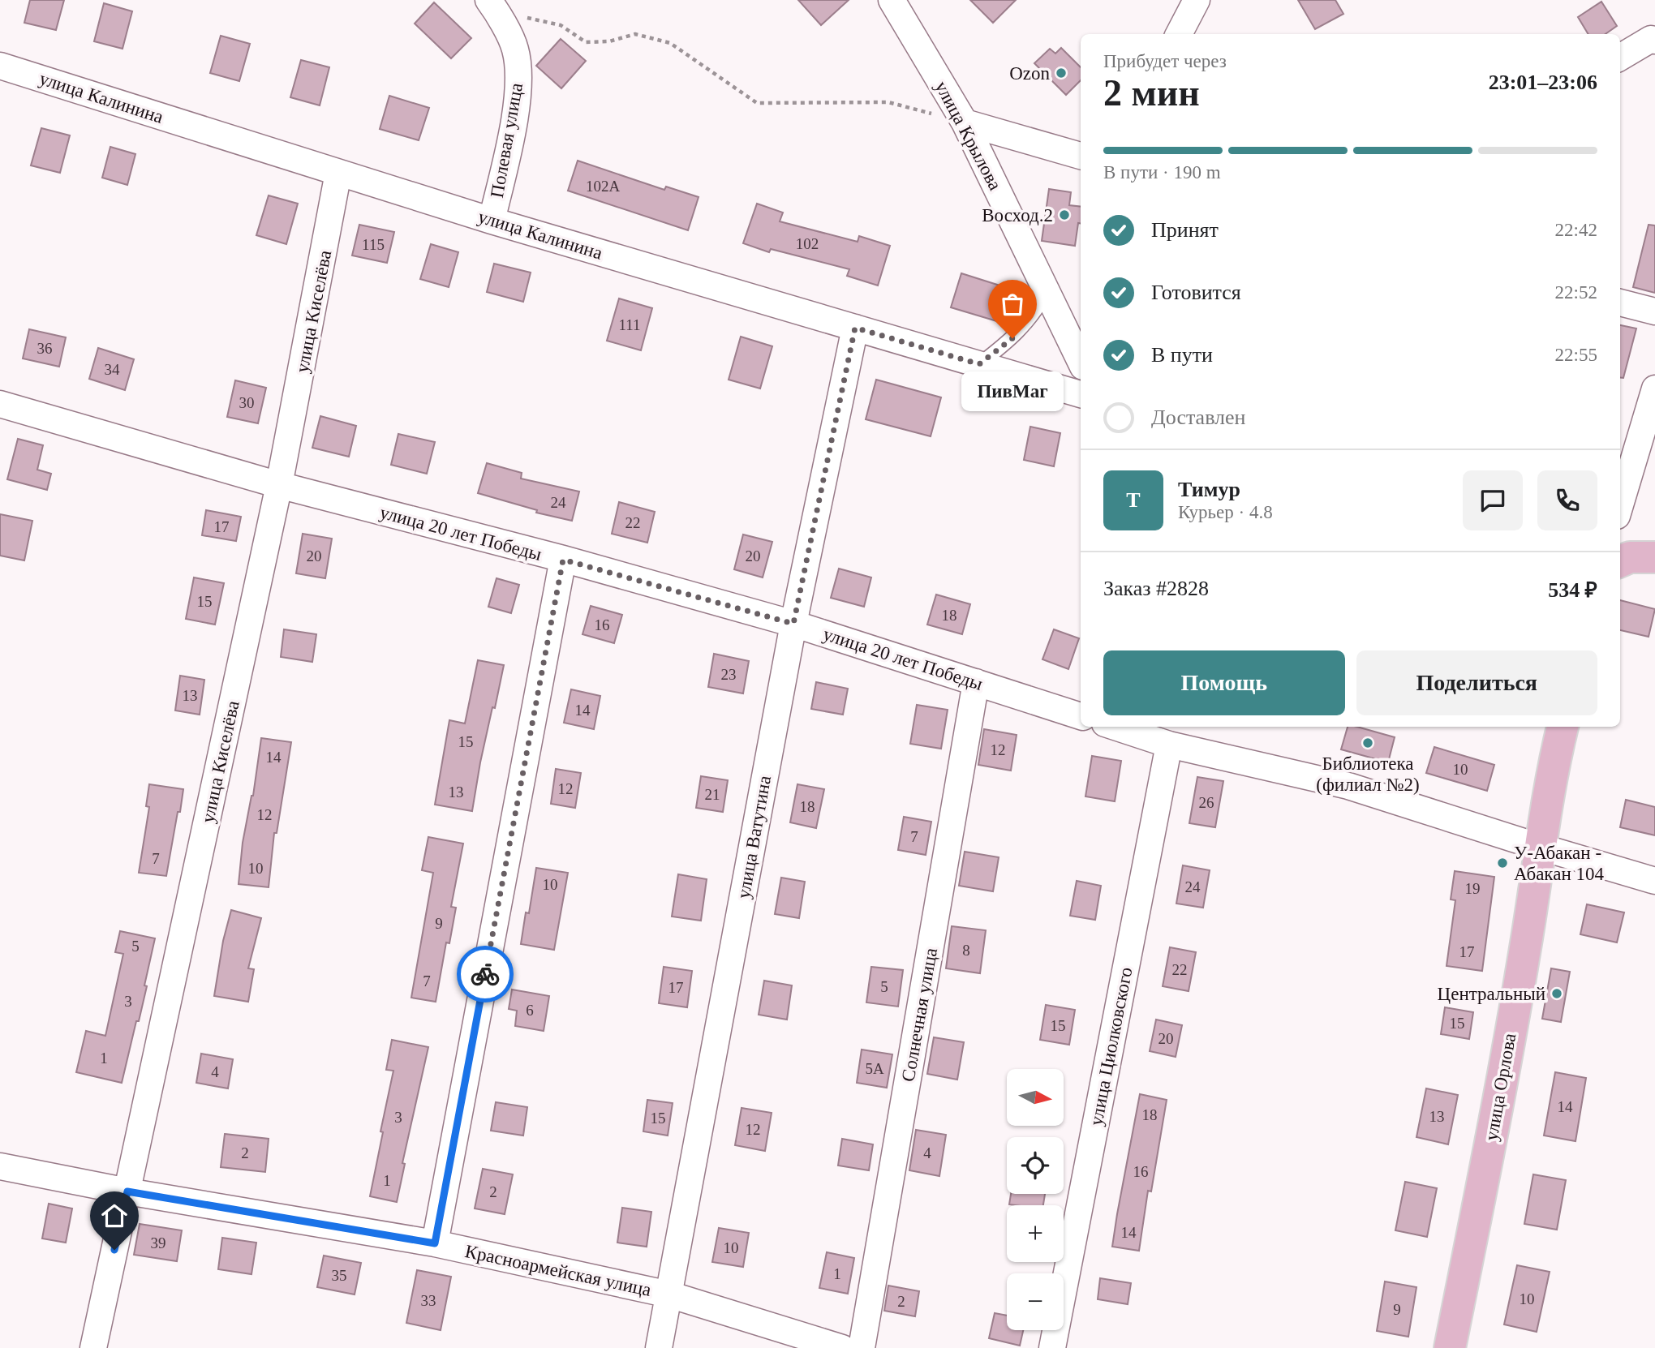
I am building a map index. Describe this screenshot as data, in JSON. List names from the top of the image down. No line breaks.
{"streets":{"main road":["улица Орлова"],"street":["улица Калинина","улица Крылова","Полевая улица","улица Киселёва","улица 20 лет Победы","улица Ватутина","Солнечная улица","улица Циолковского","Красноармейская улица"]},"crossings":[["улица Калинина","Полевая улица"],["улица Калинина","улица Киселёва"],["улица Калинина","улица Ватутина"],["улица Киселёва","улица 20 лет Победы"],["улица Киселёва","Красноармейская улица"],["улица 20 лет Победы","улица Ватутина"],["улица 20 лет Победы","Солнечная улица"],["улица Ватутина","Красноармейская улица"]],"places":["Ozon","Восход.2","ПивМаг","Библиотека (филиал №2)","У-Абакан - Абакан 104","Центральный"],"house_numbers":["102А","102","115","111","36","34","30","24","22","17","20","20","15","18","16","23","13","14","15","12","14","10","12","13","21","26","18","12","7","7","10","10","24","19","9","5","8","17","22","7","5","17","3","6","15","15","20","1","5А","4","14","18","13","3","15","12","2","4","16","1","2","14","39","10","1","35","10","33","2","9"],"north":"right","page":{"heading":["2 мин","Прибудет через","23:01–23:06"],"panel":["Тимур","Курьер · 4.8","Заказ #2828","534 ₽"],"bar":"В пути · 190 m","list":[["Принят","22:42"],["Готовится","22:52"],["В пути","22:55"],"Доставлен"],"bubble":"ПивМаг","round":"Т","buttons":["Помощь","Поделиться"],"map_buttons":["+","−"]}}
